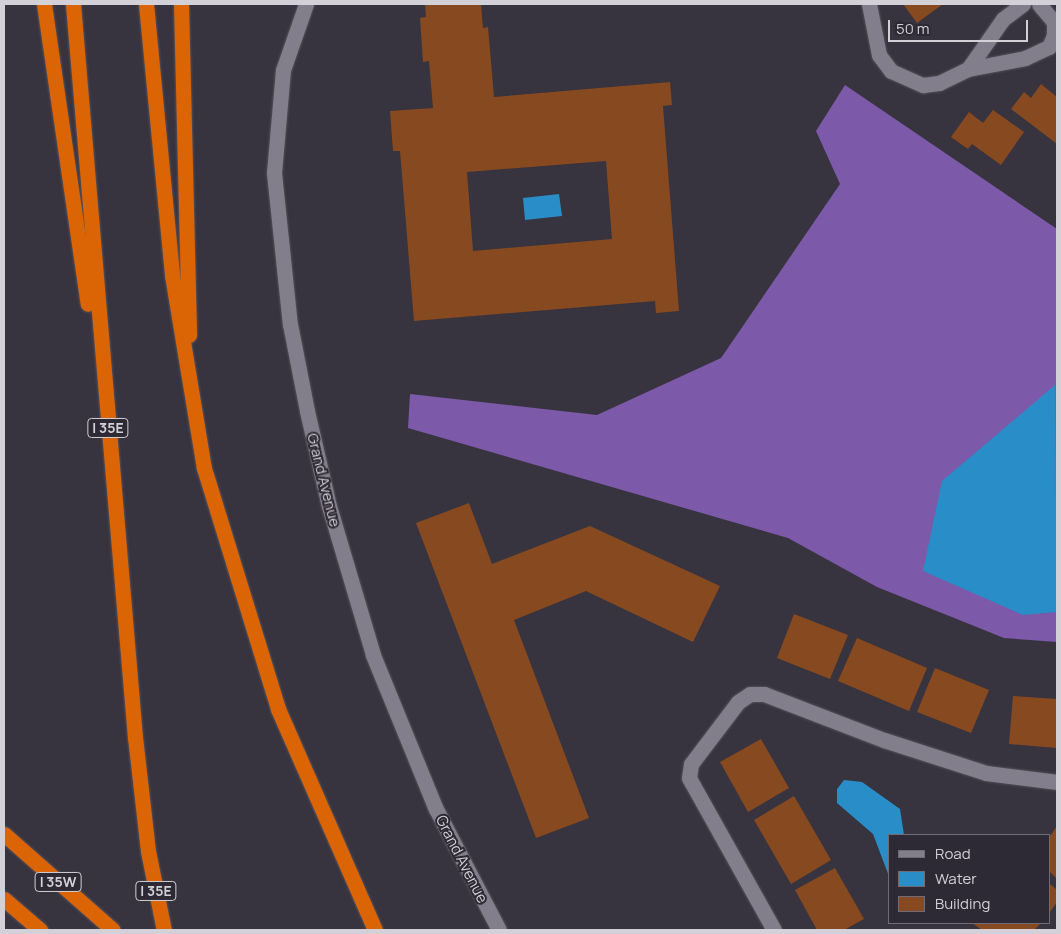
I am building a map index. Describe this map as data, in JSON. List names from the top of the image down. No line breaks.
{"streets":{"highway":["I 35E","I 35W"],"street":["Grand Avenue"]},"legend":["Road","Water","Building"],"scale_bar":"50 m"}
